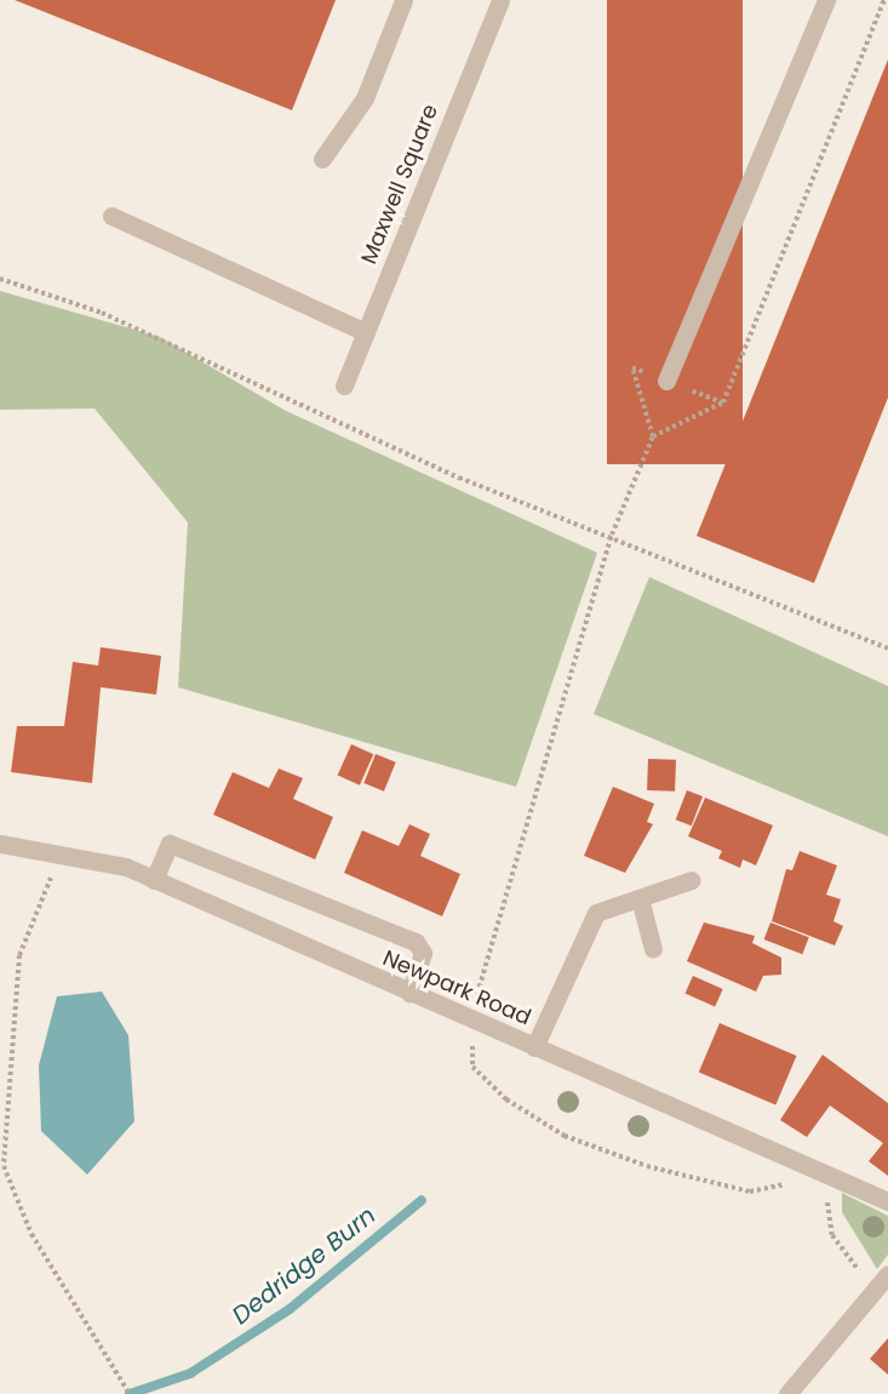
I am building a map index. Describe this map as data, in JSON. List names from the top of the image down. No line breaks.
{"streets":{"street":["Maxwell Square","Newpark Road"]},"water":["Dedridge Burn"]}
